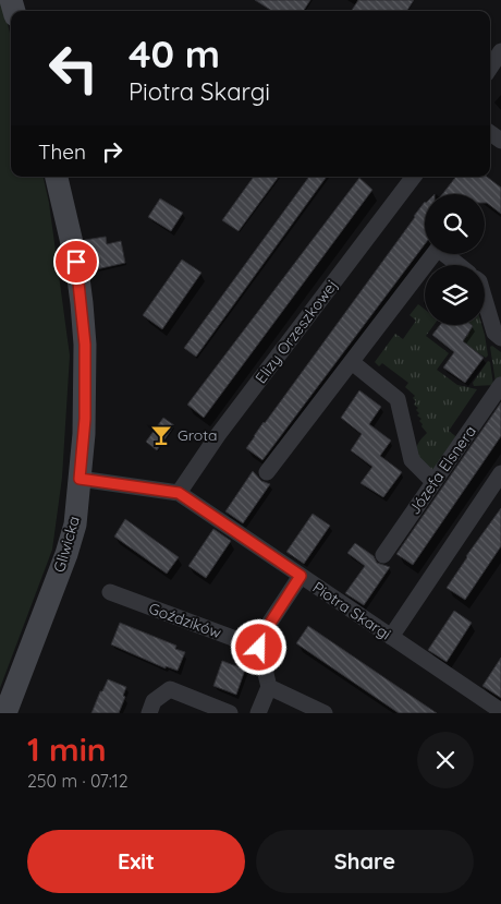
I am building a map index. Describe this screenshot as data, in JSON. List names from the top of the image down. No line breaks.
{"streets":{"main road":["Gliwicka"],"street":["Elizy Orzeszkowej","Józefa Elsnera","Piotra Skargi","Goździków"]},"crossings":[["Elizy Orzeszkowej","Piotra Skargi"],["Gliwicka","Piotra Skargi"]],"places":{"bar":["Grota"]},"page":{"turn":["40 m","Piotra Skargi"],"then":"Then","heading":["1 min","250 m · 07:12"],"buttons":["Exit","Share"]}}
